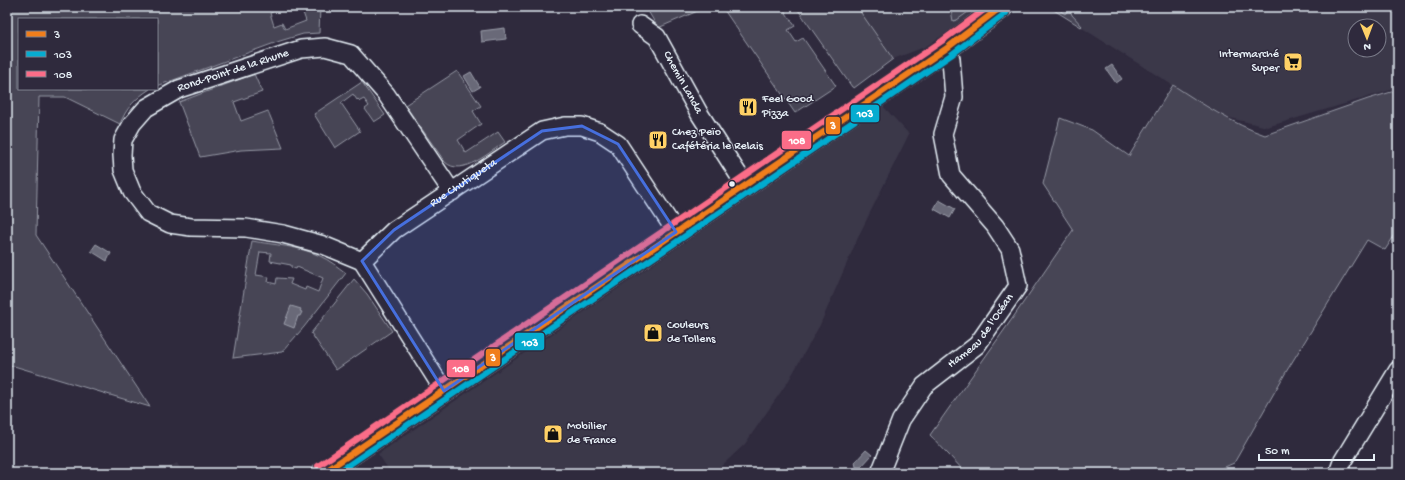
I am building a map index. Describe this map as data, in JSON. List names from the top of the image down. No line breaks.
{"streets":{"street":["Rond-Point de la Rhune","Chemin Landa","Rue Chutiqueta","Hameau de l'Océan"]},"crossings":[["Rond-Point de la Rhune","Rue Chutiqueta"]],"places":{"supermarket":["Intermarché Super"],"restaurant":["Feel Good Pizza","Chez Peïo Cafétéria le Relais"],"shop":["Couleurs de Tollens","Mobilier de France"]},"lines":["transit line 3","transit line 108","transit line 103"],"legend":["3","103","108"],"scale_bar":"50 m","north":"bottom"}
